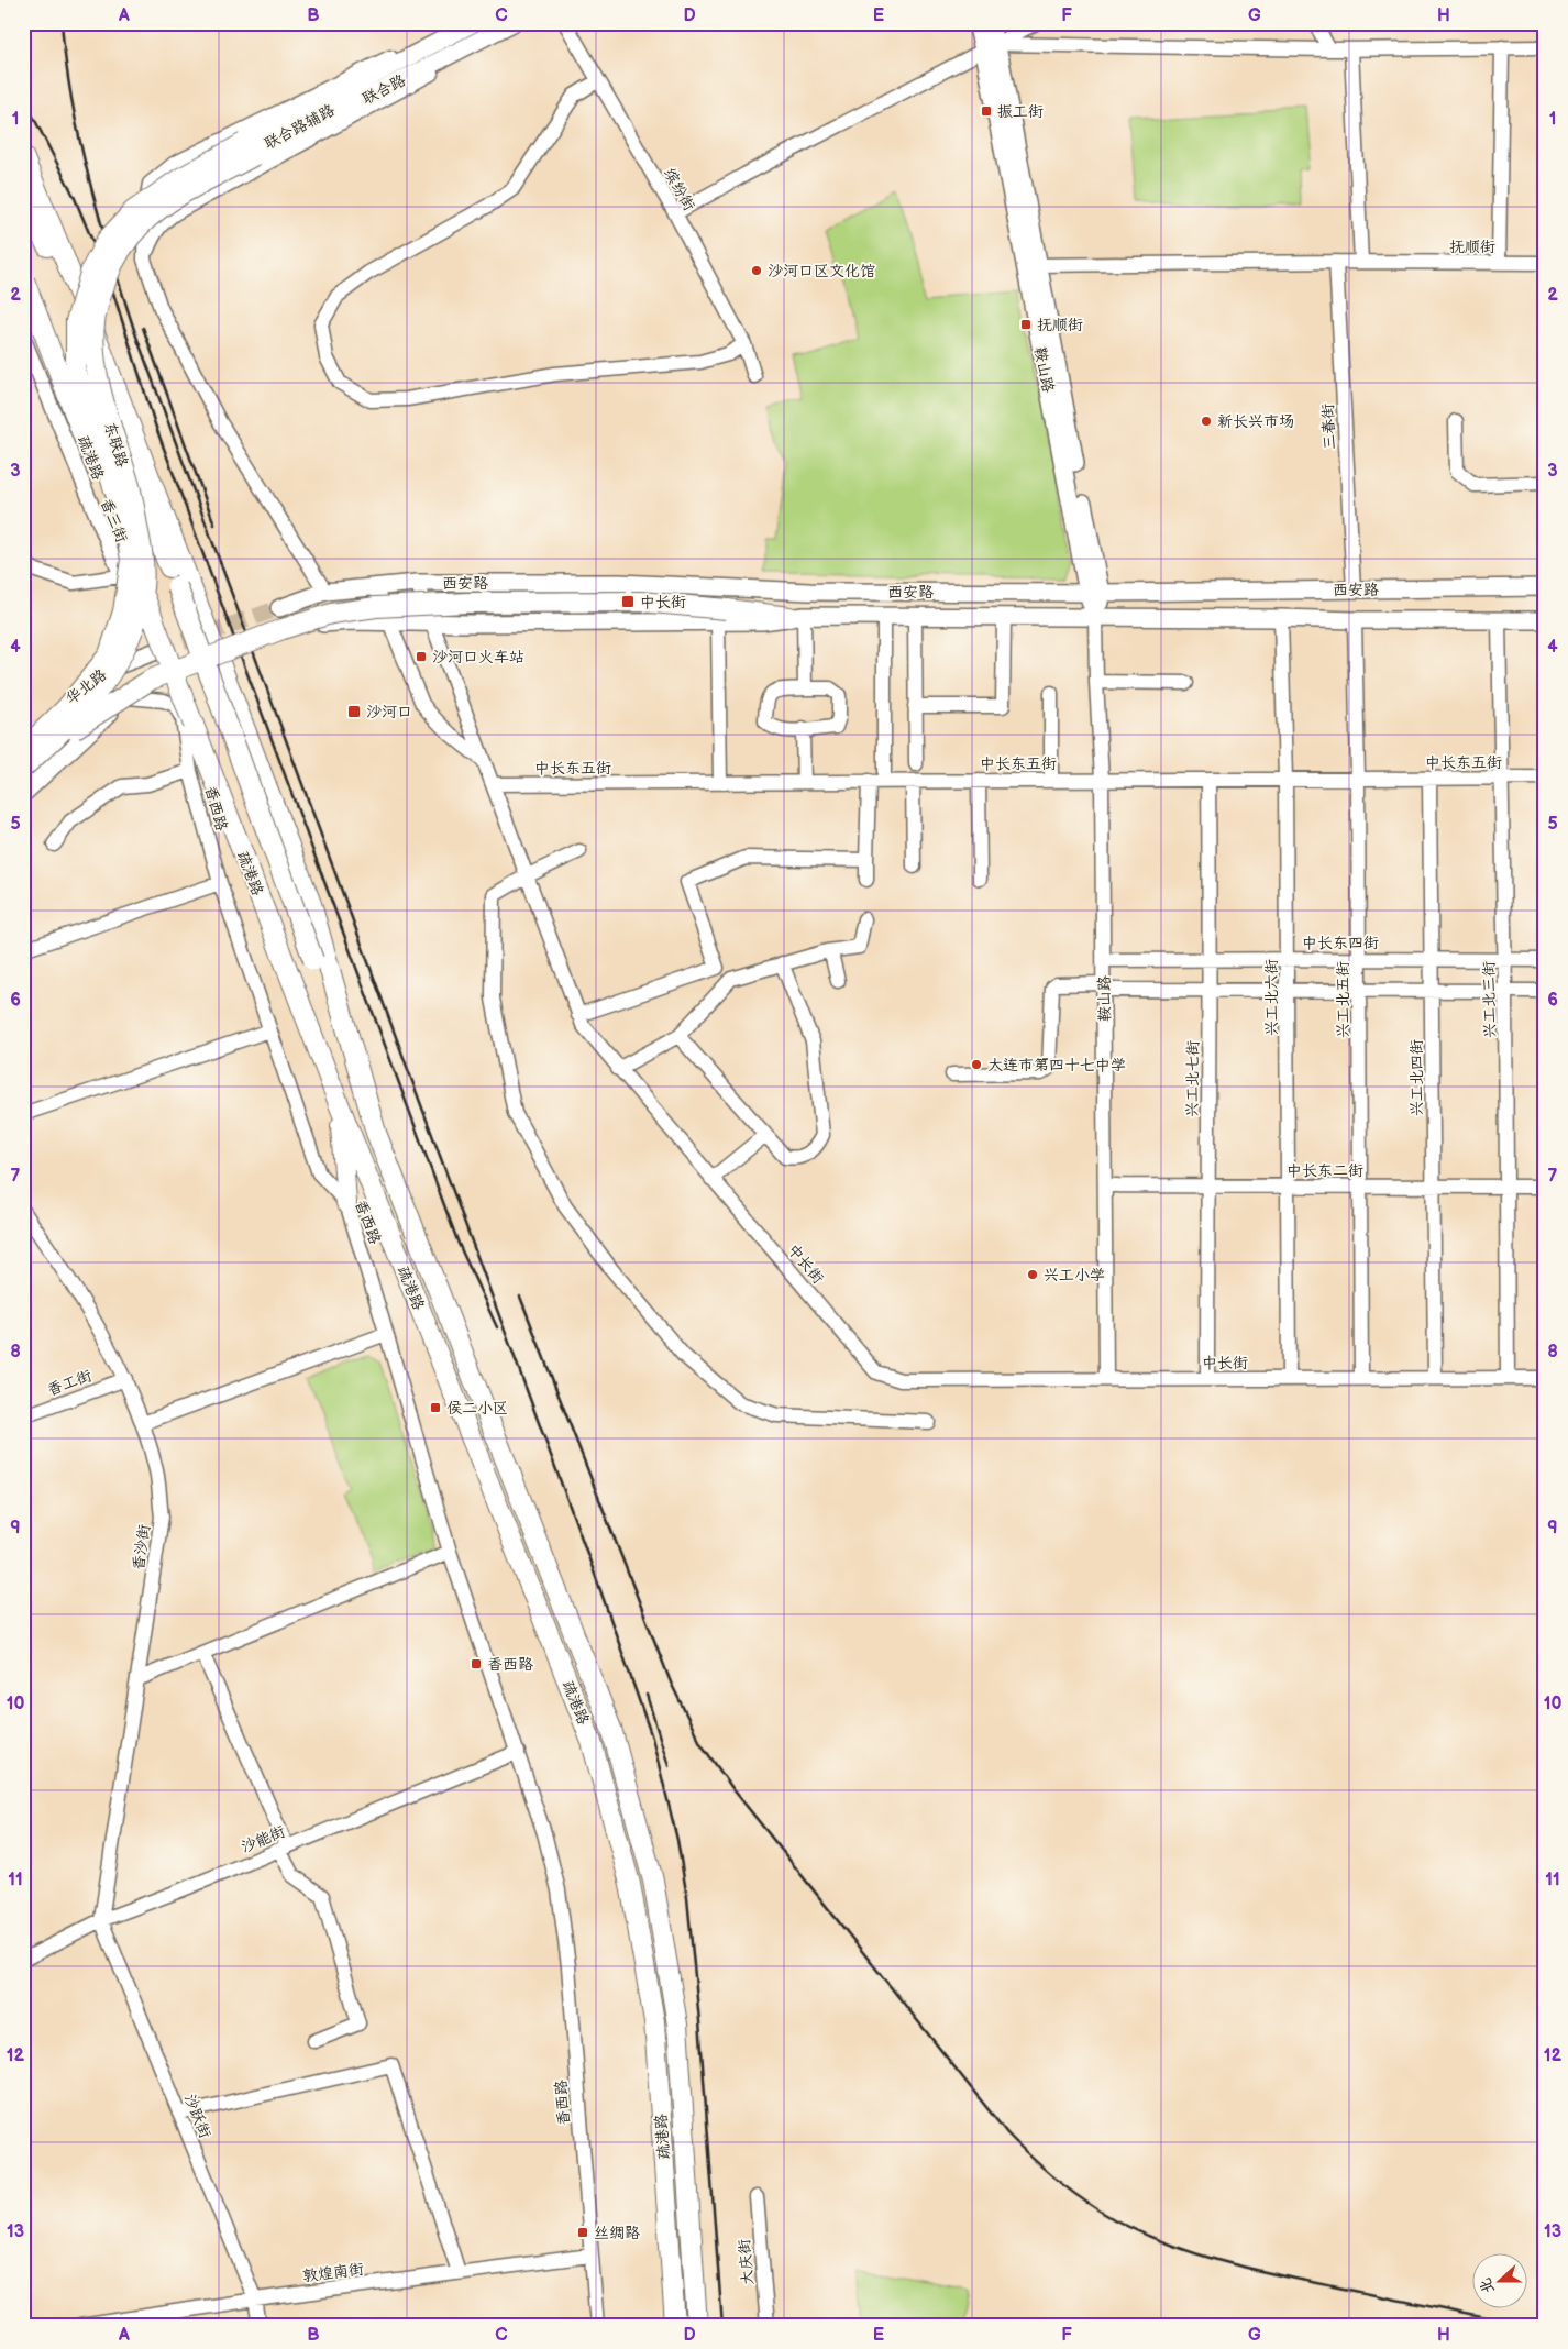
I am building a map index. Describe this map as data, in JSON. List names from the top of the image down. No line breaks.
{"streets":{"highway":["东联路","疏港路"],"main road":["联合路","鞍山路","西安路","华北路"],"street":["联合路辅路","缤纷街","抚顺街","三春街","香三街","中长东五街","香西路","中长东四街","兴工北六街","兴工北五街","兴工北三街","兴工北四街","兴工北七街","中长东二街","中长街","香工街","香沙街","沙能街","沙跃街","大庆街","敦煌南街"]},"crossings":[["联合路","联合路辅路"],["联合路","东联路"],["抚顺街","鞍山路"],["抚顺街","三春街"],["鞍山路","西安路"],["鞍山路","中长东五街"],["鞍山路","中长东四街"],["鞍山路","中长东二街"],["鞍山路","中长街"],["三春街","西安路"],["香三街","华北路"],["西安路","兴工北六街"],["西安路","兴工北五街"],["西安路","兴工北三街"],["西安路","中长街"],["中长东五街","兴工北六街"],["中长东五街","兴工北五街"],["中长东五街","兴工北三街"],["中长东五街","兴工北四街"],["中长东五街","兴工北七街"],["中长东五街","中长街"],["香西路","沙能街"],["香西路","敦煌南街"],["中长东四街","兴工北六街"],["中长东四街","兴工北五街"],["中长东四街","兴工北三街"],["中长东四街","兴工北四街"],["中长东四街","兴工北七街"],["兴工北六街","中长东二街"],["兴工北六街","中长街"],["兴工北五街","中长东二街"],["兴工北五街","中长街"],["兴工北三街","中长东二街"],["兴工北三街","中长街"],["兴工北四街","中长东二街"],["兴工北四街","中长街"],["兴工北七街","中长东二街"],["兴工北七街","中长街"],["香工街","香沙街"],["香沙街","沙能街"],["香沙街","沙跃街"],["沙能街","沙跃街"],["沙跃街","敦煌南街"]],"places":{"transit":["振工街","抚顺街","中长街","沙河口火车站","沙河口","侯二小区","香西路","丝绸路"],"other":["沙河口区文化馆","新长兴市场","大连市第四十七中学","兴工小学"]},"north":"left","grid":{"columns":["A","B","C","D","E","F","G","H"],"rows":["1","2","3","4","5","6","7","8","9","10","11","12","13"]}}
